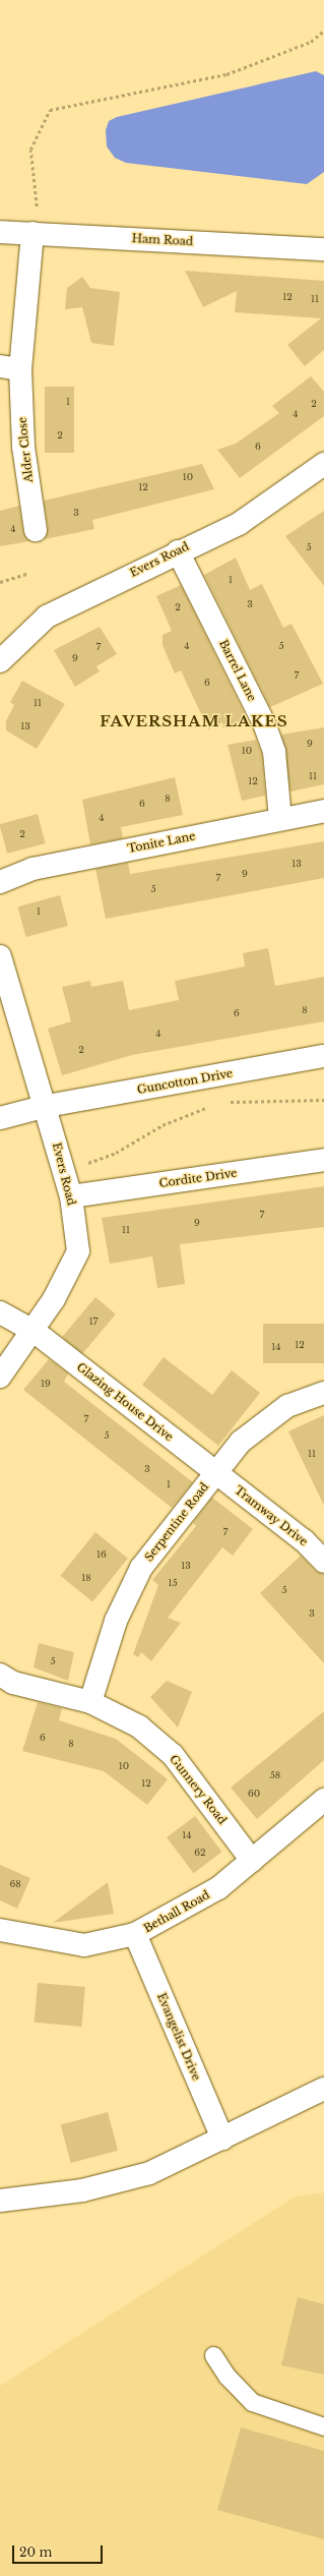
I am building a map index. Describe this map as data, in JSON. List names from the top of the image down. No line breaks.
{"streets":{"street":["Ham Road","Alder Close","Evers Road","Barrel Lane","Tonite Lane","Guncotton Drive","Cordite Drive","Glazing House Drive","Tramway Drive","Serpentine Road","Gunnery Road","Bethall Road","Evangelist Drive"]},"crossings":[["Ham Road","Alder Close"],["Evers Road","Barrel Lane"],["Evers Road","Guncotton Drive"],["Evers Road","Cordite Drive"],["Evers Road","Glazing House Drive"],["Barrel Lane","Tonite Lane"],["Glazing House Drive","Tramway Drive"],["Glazing House Drive","Serpentine Road"],["Tramway Drive","Serpentine Road"],["Serpentine Road","Gunnery Road"],["Gunnery Road","Bethall Road"],["Bethall Road","Evangelist Drive"]],"districts":["FAVERSHAM LAKES"],"house_numbers":["12","11","1","2","4","2","6","10","12","3","4","5","1","3","2","4","5","7","9","7","6","11","13","9","10","11","12","8","6","4","2","13","9","7","5","1","8","6","4","2","7","9","11","17","12","14","19","7","5","11","3","1","7","16","13","18","15","5","3","5","6","8","10","58","12","60","14","62","68"],"scale_bar":"20 m"}
